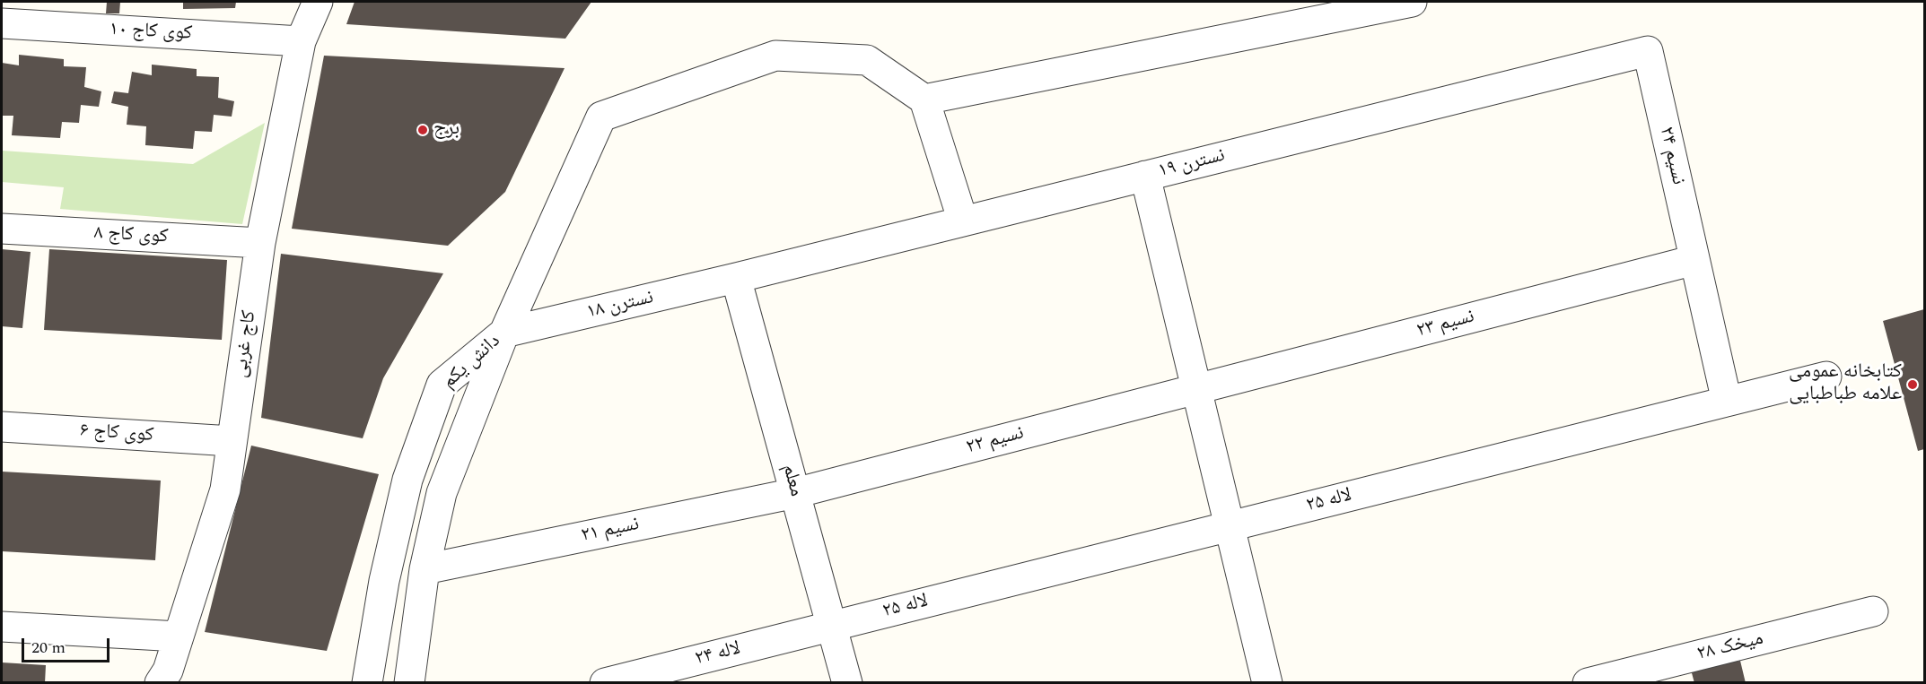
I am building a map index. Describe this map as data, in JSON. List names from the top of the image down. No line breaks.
{"streets":{"street":["کوی کاج ۱۰","نسیم ۲۴","نسترن ۱۹","کوی کاج ۸","نسترن ۱۸","نسیم ۲۳","کاج غربی","دانش یکم","کوی کاج ۶","نسیم ۲۲","معلم","لاله ۲۵","نسیم ۲۱","میخک ۲۸","لاله ۲۴"]},"crossings":[["کوی کاج ۱۰","کاج غربی"],["نسیم ۲۴","نسترن ۱۹"],["نسیم ۲۴","نسیم ۲۳"],["نسیم ۲۴","لاله ۲۵"],["نسترن ۱۹","نسترن ۱۸"],["نسترن ۱۹","معلم"],["کوی کاج ۸","کاج غربی"],["نسترن ۱۸","دانش یکم"],["نسترن ۱۸","معلم"],["نسیم ۲۳","نسیم ۲۲"],["کاج غربی","کوی کاج ۶"],["دانش یکم","نسیم ۲۱"],["نسیم ۲۲","معلم"],["نسیم ۲۲","نسیم ۲۱"],["معلم","لاله ۲۵"],["معلم","نسیم ۲۱"],["معلم","لاله ۲۴"],["لاله ۲۵","لاله ۲۴"]],"places":["برج","کتابخانه عمومی علامه طباطبایی"],"scale_bar":"20 m"}
